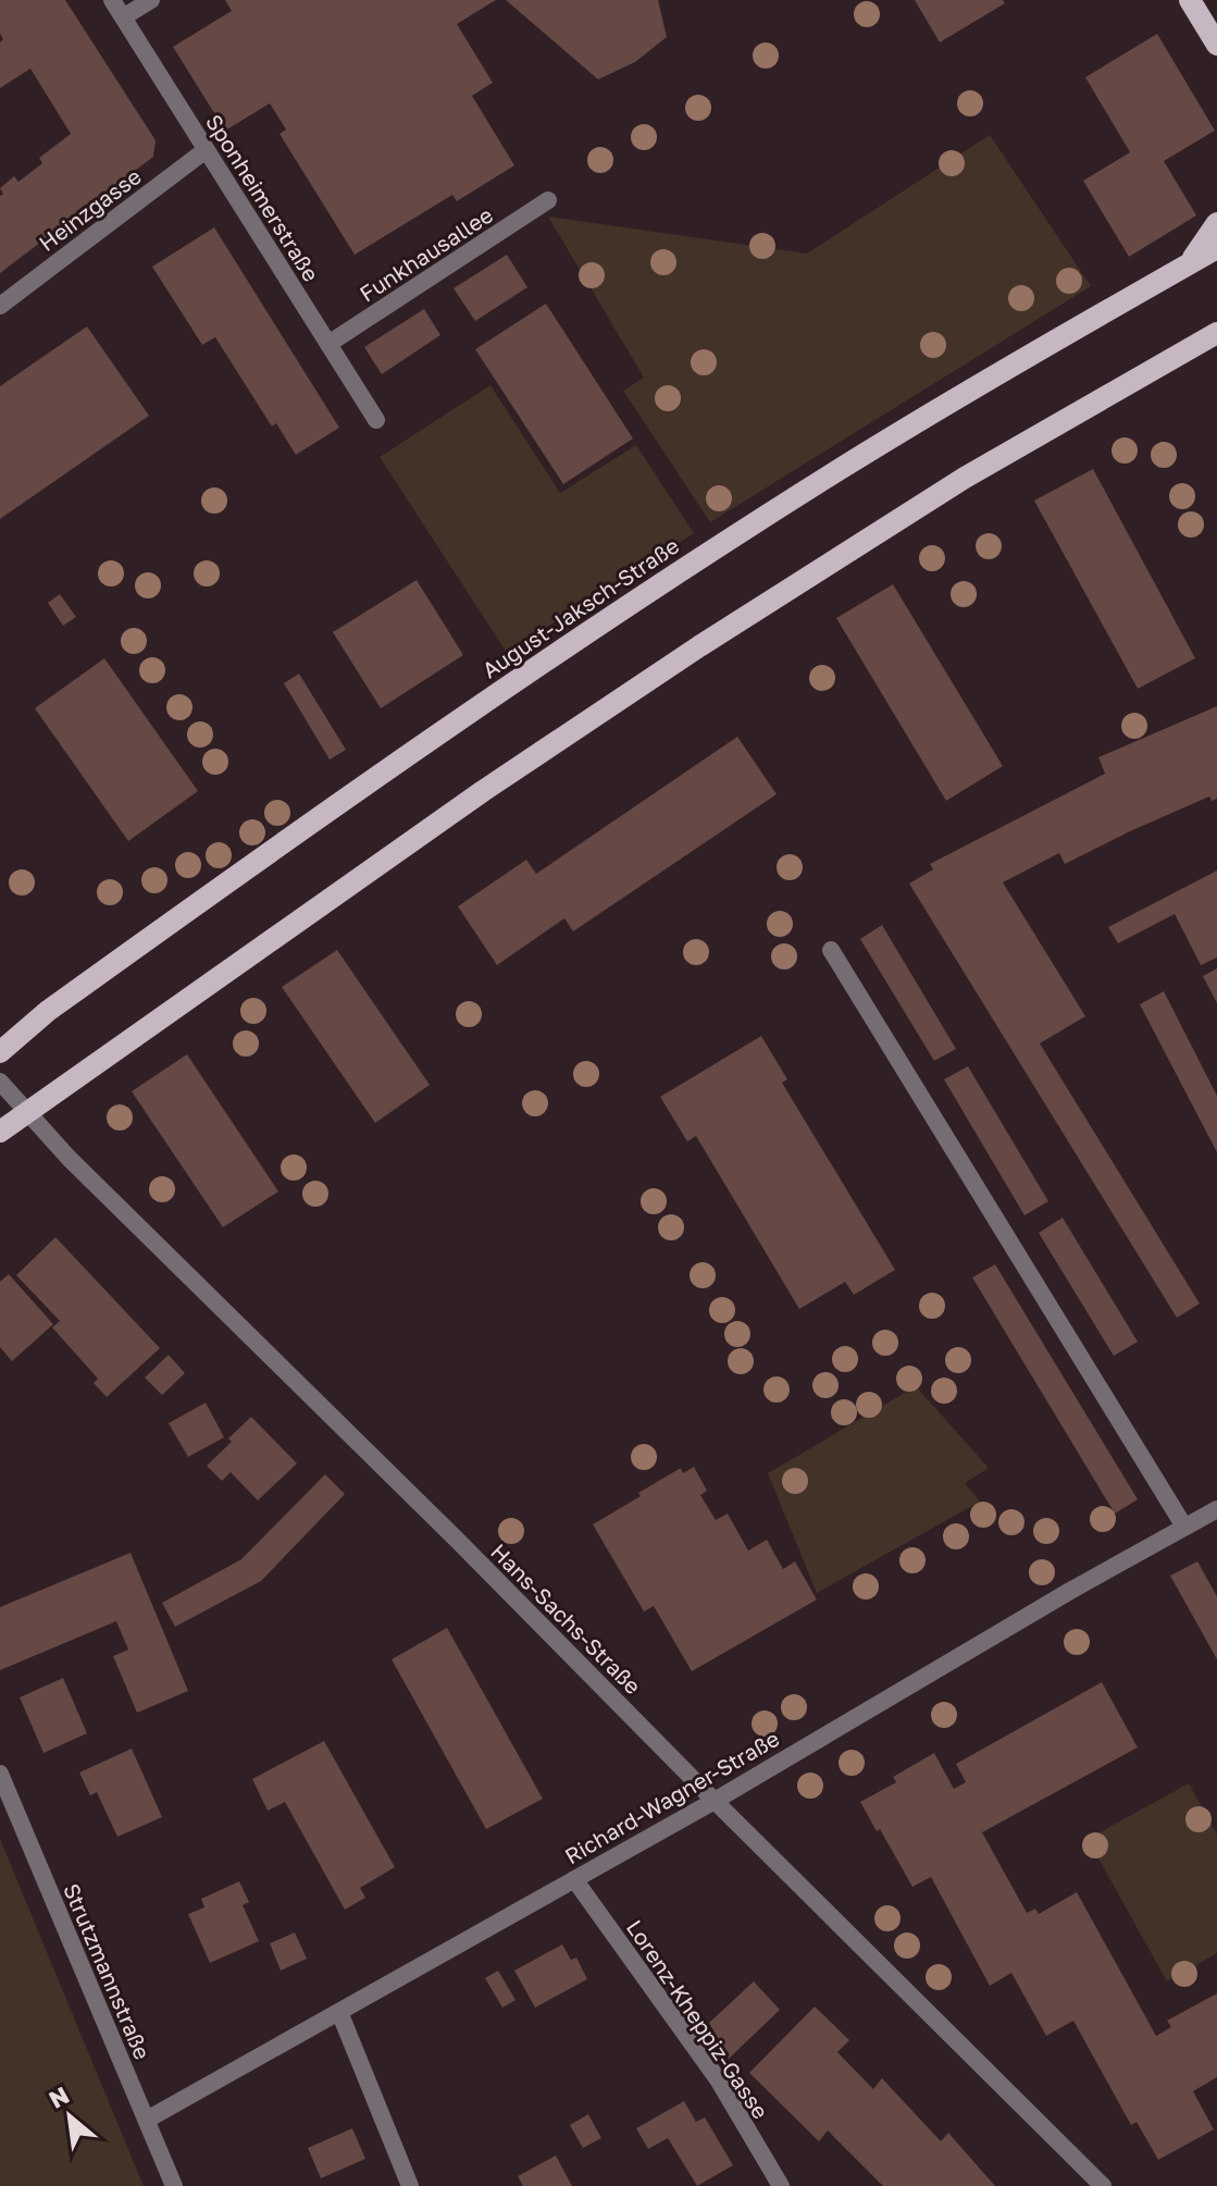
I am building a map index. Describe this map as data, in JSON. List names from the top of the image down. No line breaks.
{"streets":{"main road":["August-Jaksch-Straße"],"street":["Sponheimerstraße","Heinzgasse","Funkhausallee","Hans-Sachs-Straße","Richard-Wagner-Straße","Strutzmannstraße","Lorenz-Kheppiz-Gasse"]},"crossings":[["Sponheimerstraße","Heinzgasse"],["Sponheimerstraße","Funkhausallee"],["Hans-Sachs-Straße","Richard-Wagner-Straße"],["Richard-Wagner-Straße","Strutzmannstraße"],["Richard-Wagner-Straße","Lorenz-Kheppiz-Gasse"]],"north":"top left"}
